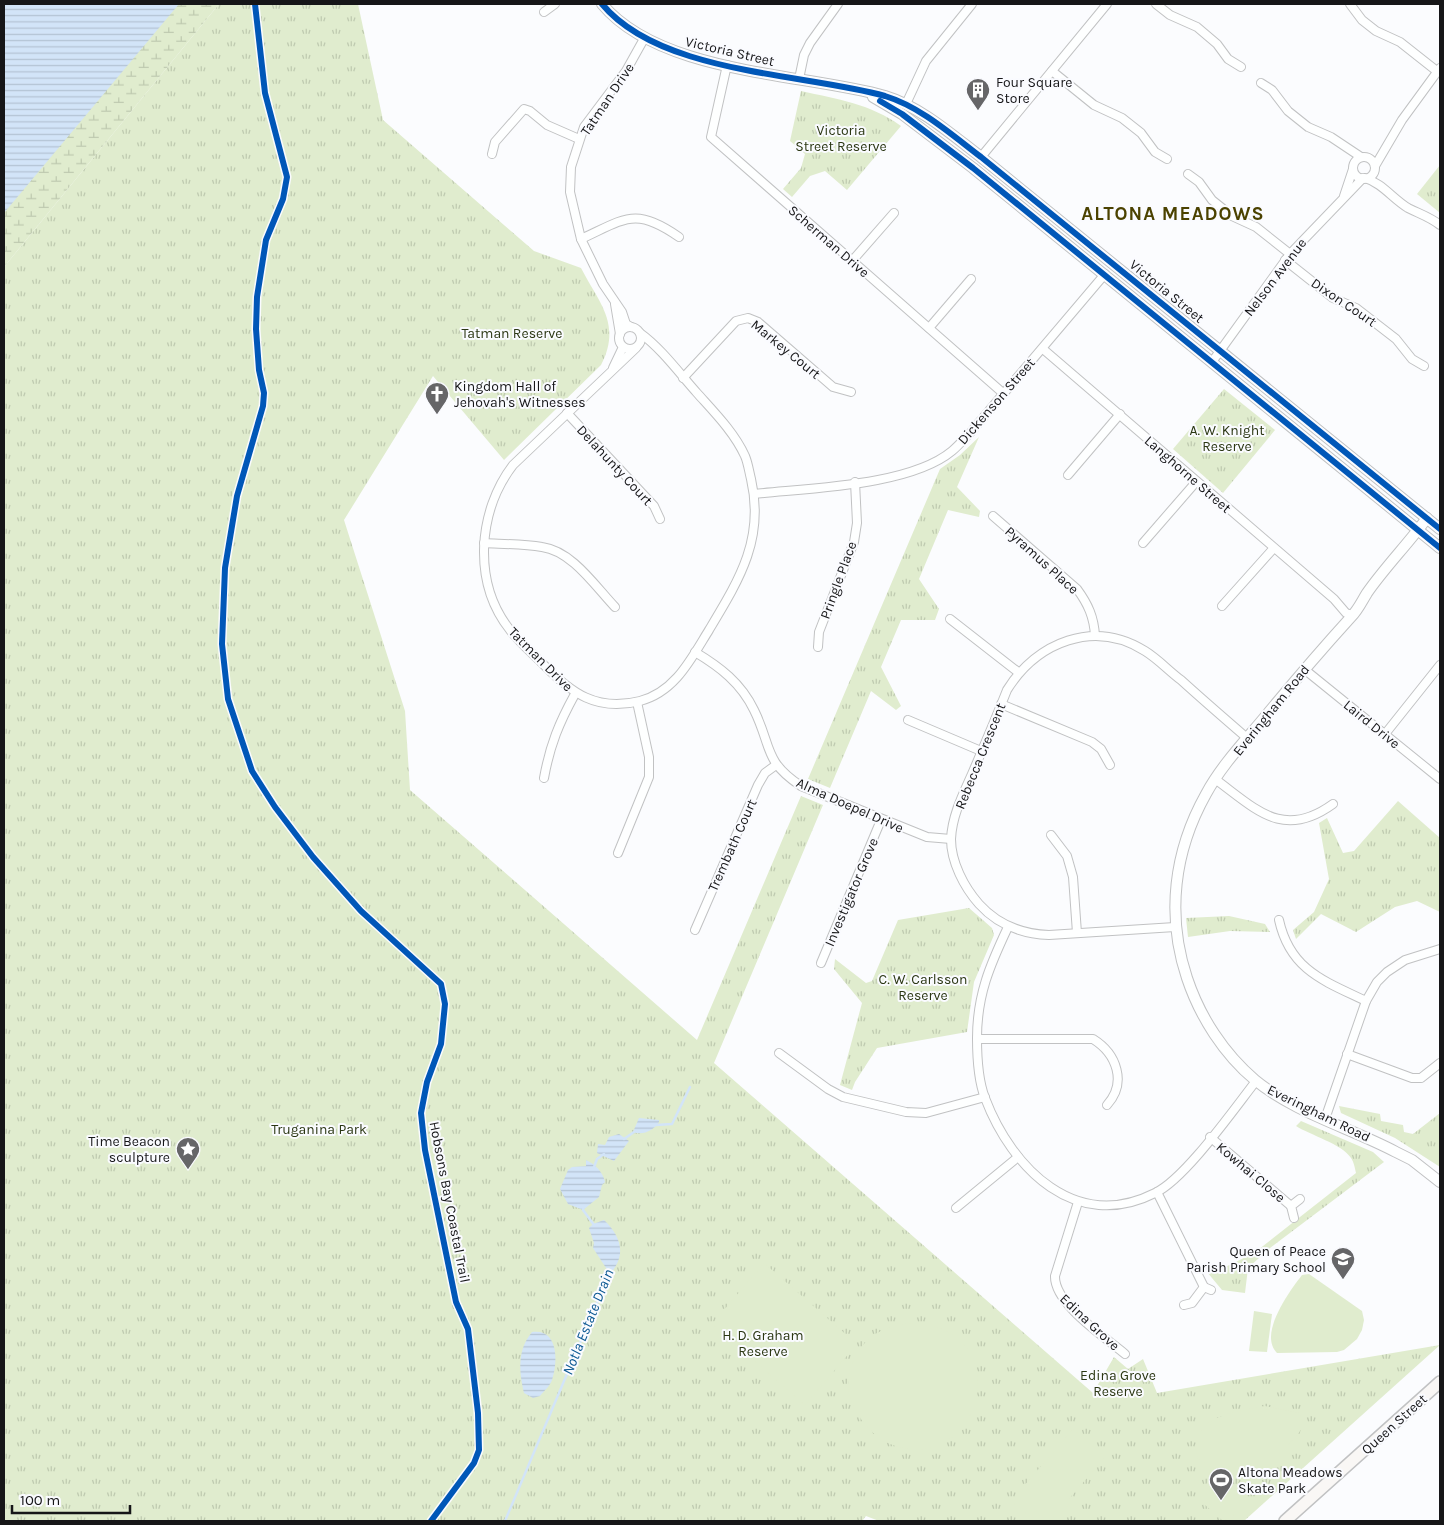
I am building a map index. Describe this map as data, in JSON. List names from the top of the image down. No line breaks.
{"streets":{"main road":["Queen Street"],"street":["Victoria Street","Tatman Drive","Scherman Drive","Nelson Avenue","Dixon Court","Markey Court","Dickenson Street","Delahunty Court","Langhorne Street","Pyramus Place","Pringle Place","Everingham Road","Laird Drive","Rebecca Crescent","Alma Doepel Drive","Trembath Court","Investigator Grove","Kowhai Close","Edina Grove"],"cycle path":["Hobsons Bay Coastal Trail"]},"crossings":[["Victoria Street","Tatman Drive"],["Victoria Street","Scherman Drive"],["Victoria Street","Nelson Avenue"],["Victoria Street","Dickenson Street"],["Victoria Street","Everingham Road"],["Tatman Drive","Markey Court"],["Tatman Drive","Dickenson Street"],["Tatman Drive","Delahunty Court"],["Tatman Drive","Alma Doepel Drive"],["Scherman Drive","Dickenson Street"],["Nelson Avenue","Dixon Court"],["Dickenson Street","Langhorne Street"],["Dickenson Street","Pringle Place"],["Langhorne Street","Everingham Road"],["Pyramus Place","Rebecca Crescent"],["Everingham Road","Laird Drive"],["Everingham Road","Rebecca Crescent"],["Rebecca Crescent","Alma Doepel Drive"],["Alma Doepel Drive","Trembath Court"],["Alma Doepel Drive","Investigator Grove"]],"districts":["ALTONA MEADOWS"],"water":["Notla Estate Drain"],"parks":["Victoria Street Reserve","Tatman Reserve","A. W. Knight Reserve","C. W. Carlsson Reserve","Truganina Park","H. D. Graham Reserve","Edina Grove Reserve"],"places":{"building":["Four Square Store"],"church":["Kingdom Hall of Jehovah's Witnesses"],"place":["Time Beacon sculpture"],"school or university":["Queen of Peace Parish Primary School"],"sports":["Altona Meadows Skate Park"]},"scale_bar":"100 m"}
